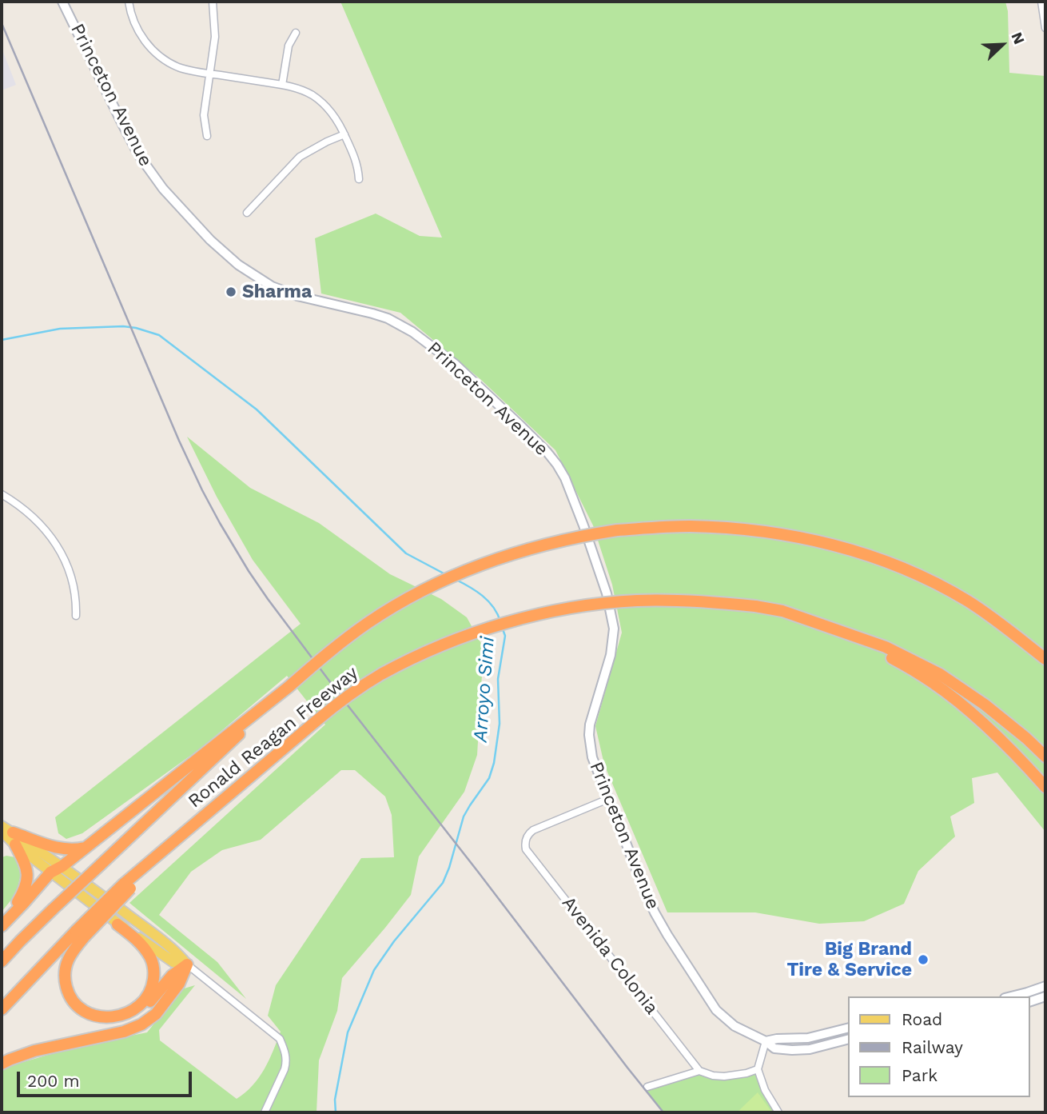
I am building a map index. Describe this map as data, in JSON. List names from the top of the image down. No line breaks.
{"streets":{"highway":["Ronald Reagan Freeway"],"street":["Princeton Avenue","Avenida Colonia"]},"crossings":[["Princeton Avenue","Avenida Colonia"]],"water":["Arroyo Simi"],"places":["Sharma","Big Brand Tire & Service"],"legend":["Road","Railway","Park"],"scale_bar":"200 m","north":"top right"}
